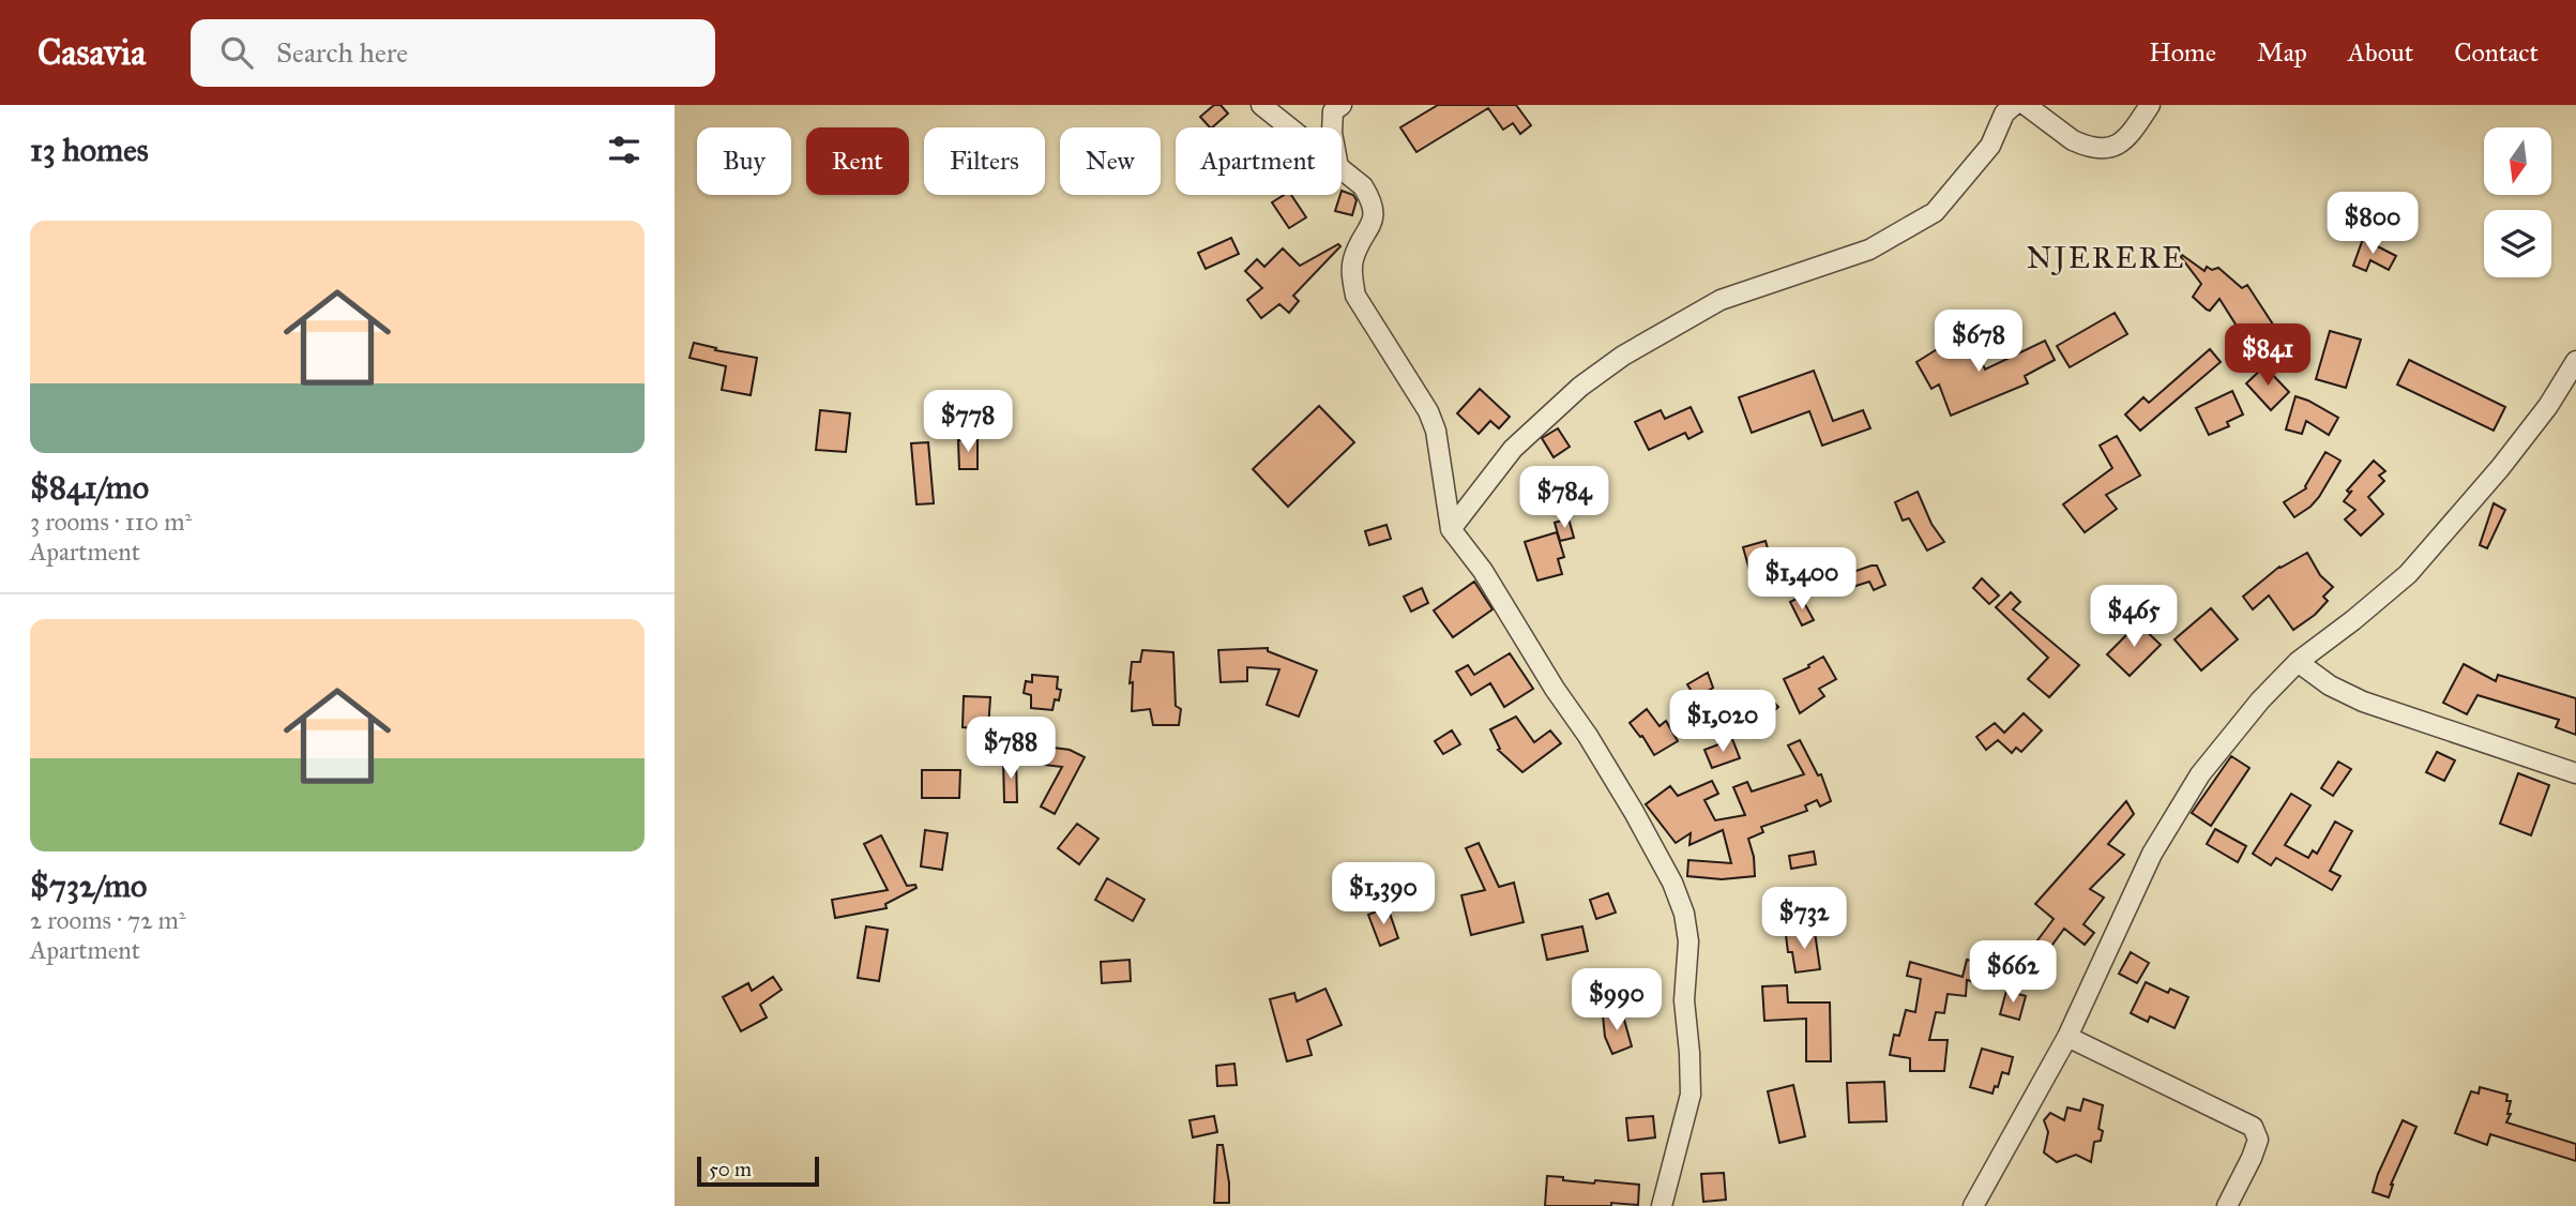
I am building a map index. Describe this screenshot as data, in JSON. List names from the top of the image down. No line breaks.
{"districts":["NJERERE"],"scale_bar":"50 m","north":"bottom","page":{"header":"Casavia","search":"Search here","nav":["Home","Map","About","Contact"],"heading":"13 homes","chip":["Buy","Rent","Filters","New","Apartment"],"price":["$800","$678","$841","$778","$784","$1,400","$465","$1,020","$788","$1,390","$732","$662","$990"],"list":[{"name":"$841/mo","note":"3 rooms · 110 m² · Apartment"},{"name":"$732/mo","note":"2 rooms · 72 m² · Apartment"}],"scale":"50 m"}}
